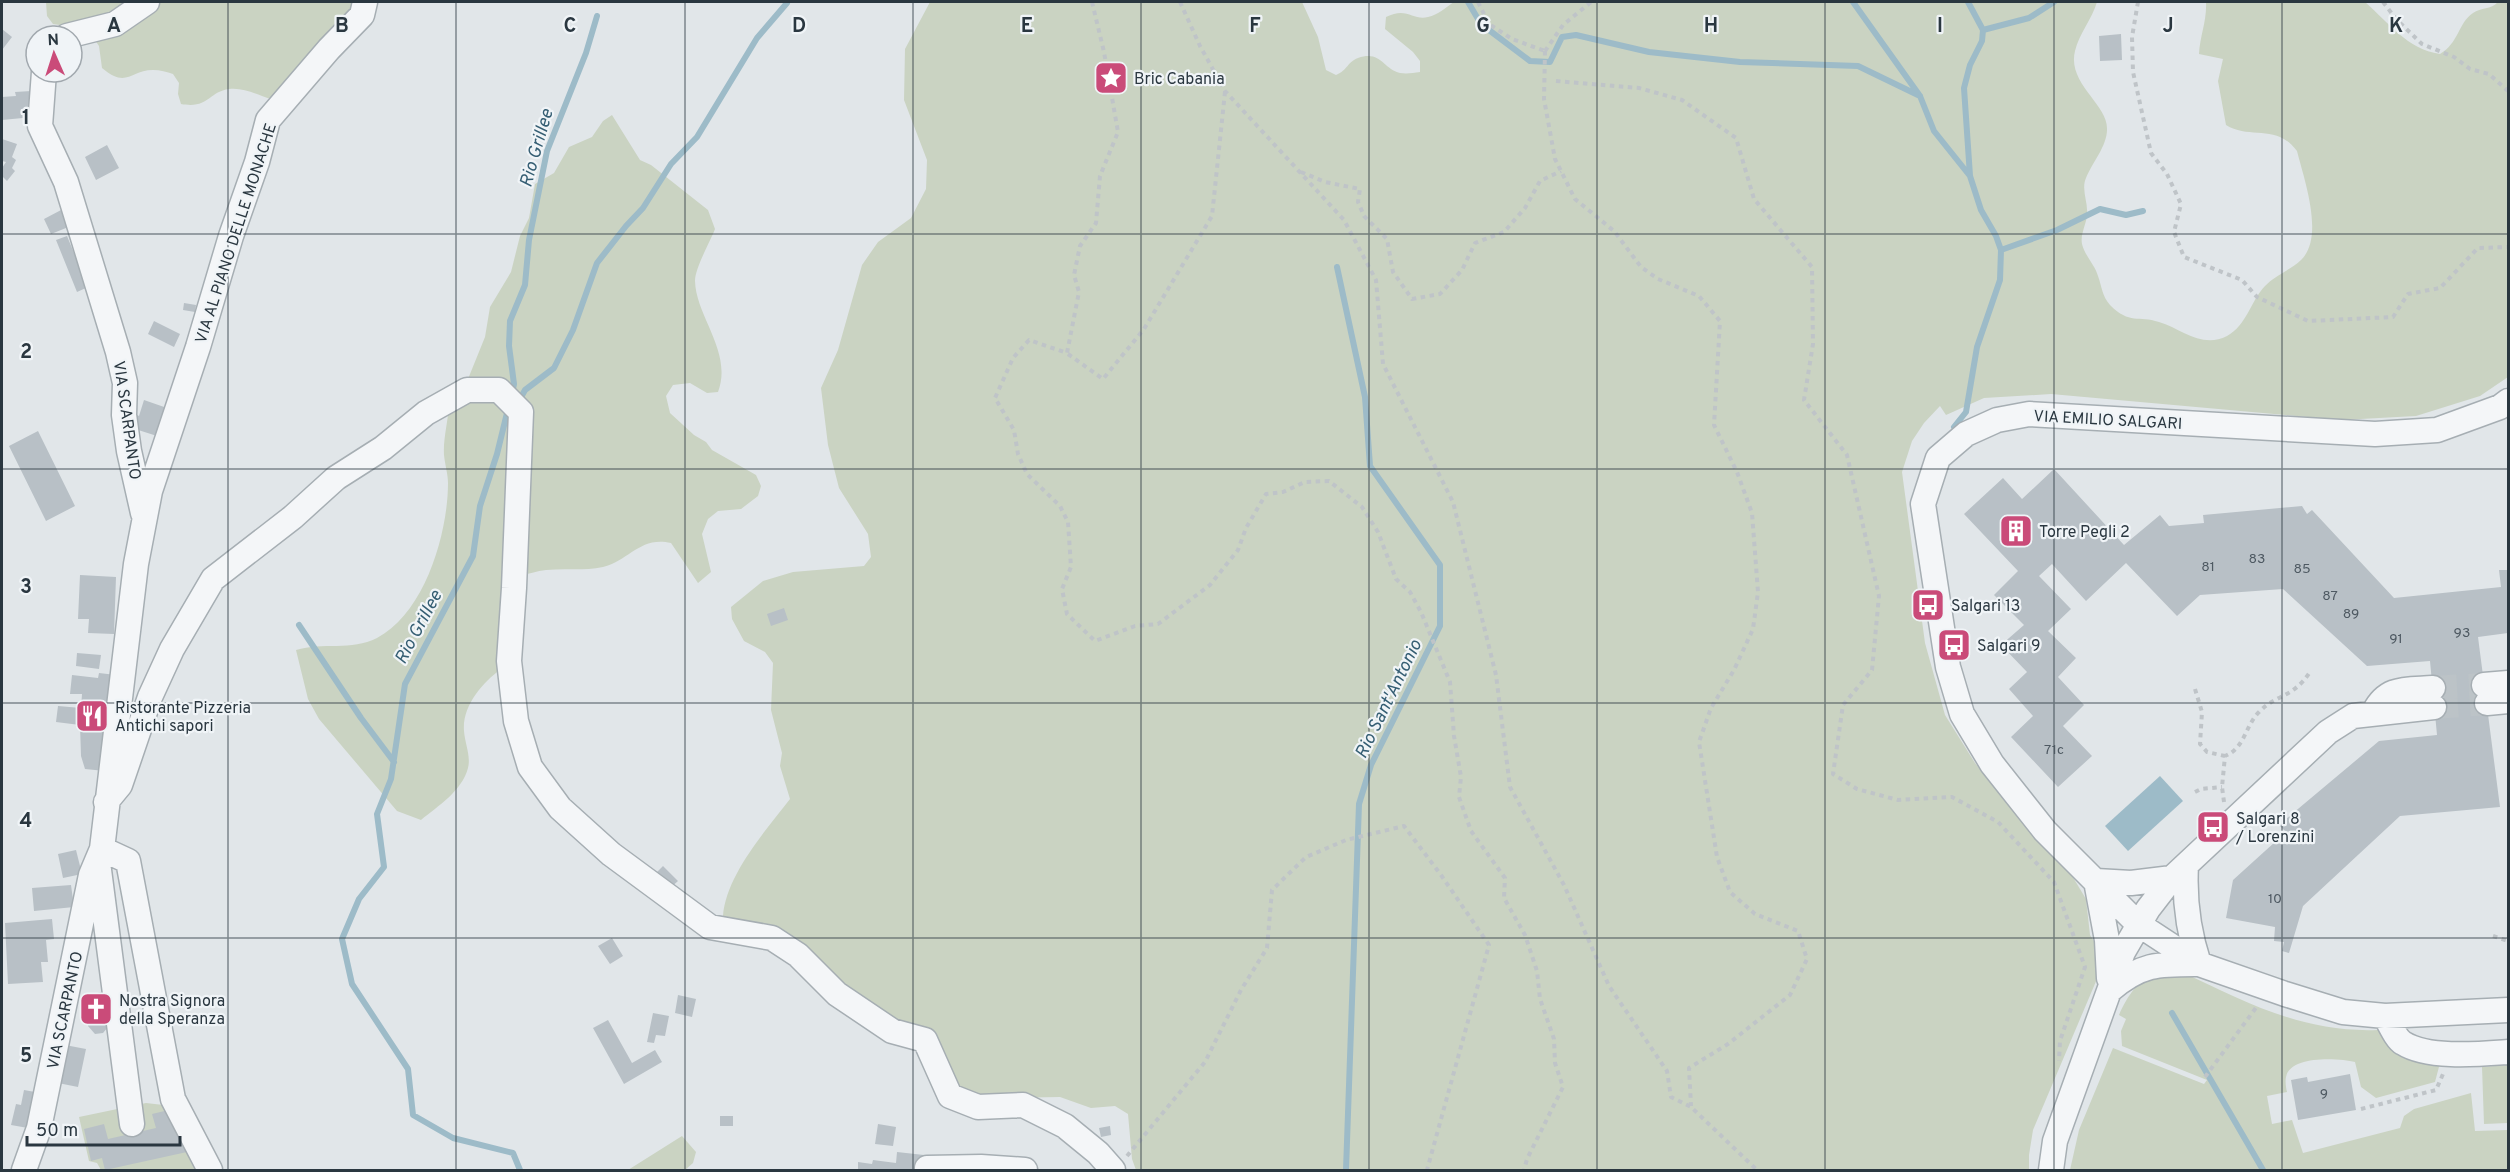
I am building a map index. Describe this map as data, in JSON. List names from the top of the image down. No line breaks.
{"streets":{"street":["VIA AL PIANO DELLE MONACHE","VIA EMILIO SALGARI","VIA SCARPANTO"]},"crossings":[["VIA AL PIANO DELLE MONACHE","VIA SCARPANTO"]],"water":["Rio Grillee","Rio Sant'Antonio"],"places":{"place":["Bric Cabania"],"building":["Torre Pegli 2"],"bus stop":["Salgari 13","Salgari 9","Salgari 8 / Lorenzini"],"restaurant":["Ristorante Pizzeria Antichi sapori"],"church":["Nostra Signora della Speranza"]},"house_numbers":["83","81","85","87","89","93","91","71c","10","9"],"scale_bar":"50 m","north":"top","grid":{"columns":["A","B","C","D","E","F","G","H","I","J","K"],"rows":["1","2","3","4","5"]}}
